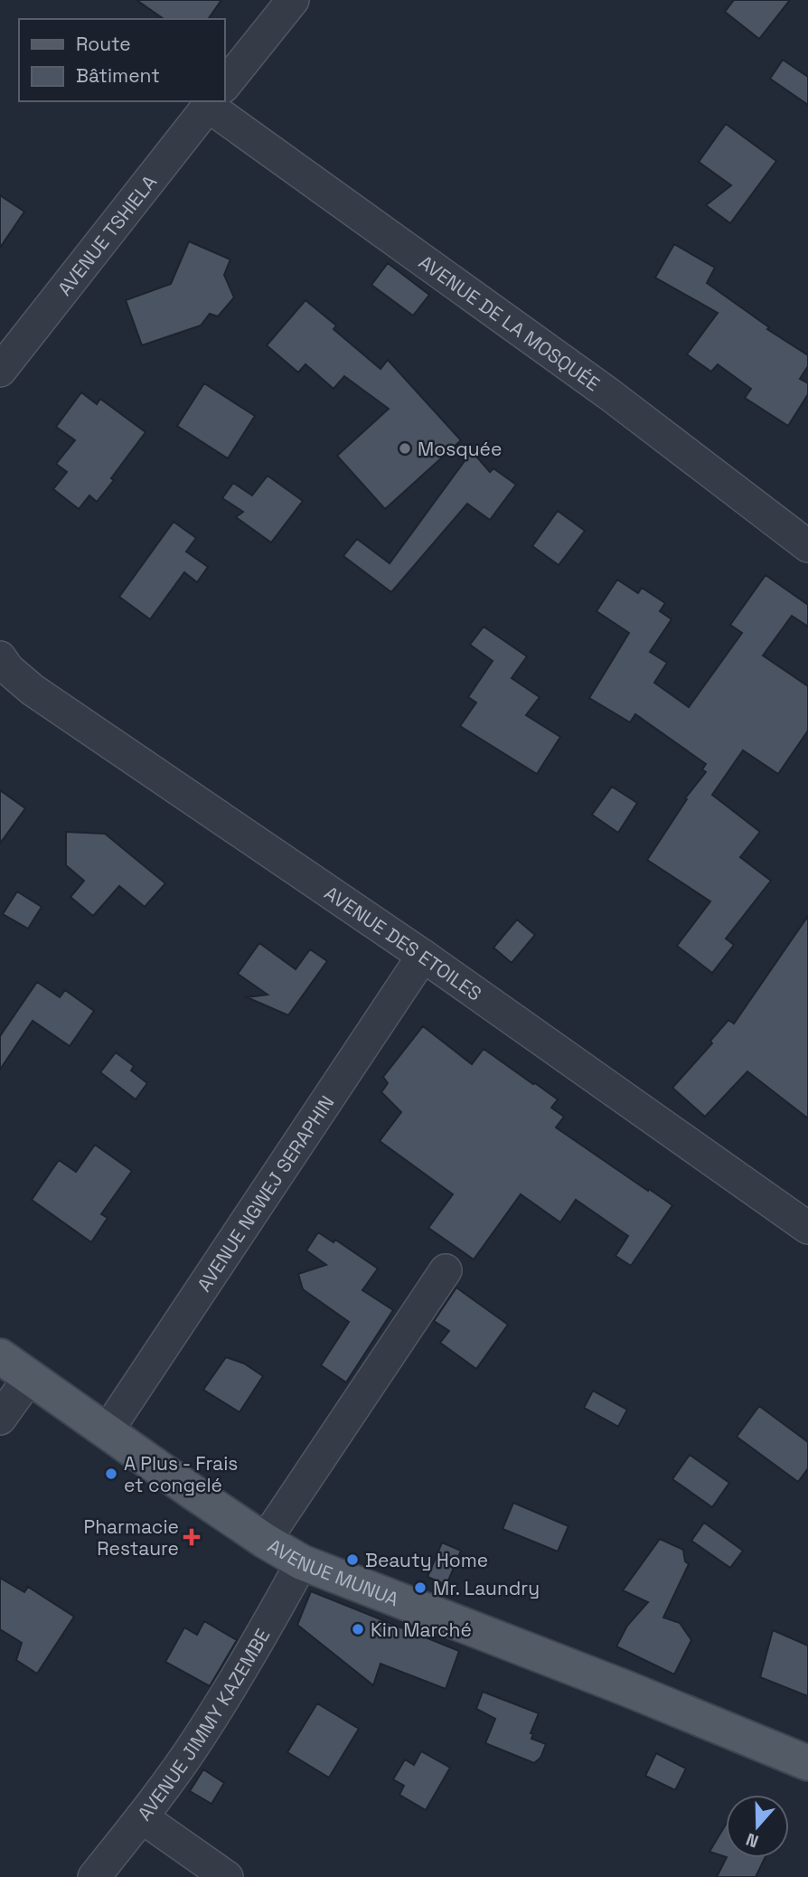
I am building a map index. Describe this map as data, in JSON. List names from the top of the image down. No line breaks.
{"streets":{"main road":["AVENUE MUNUA"],"street":["AVENUE TSHIELA","AVENUE DE LA MOSQUÉE","AVENUE DES ETOILES","AVENUE NGWEJ SERAPHIN","AVENUE JIMMY KAZEMBE"]},"crossings":[["AVENUE DES ETOILES","AVENUE NGWEJ SERAPHIN"],["AVENUE NGWEJ SERAPHIN","AVENUE MUNUA"],["AVENUE MUNUA","AVENUE JIMMY KAZEMBE"]],"places":{"other":["Mosquée","A Plus - Frais et congelé","Beauty Home","Mr. Laundry","Kin Marché"],"health":["Pharmacie Restaure"]},"legend":["Route","Bâtiment"],"north":"bottom"}
